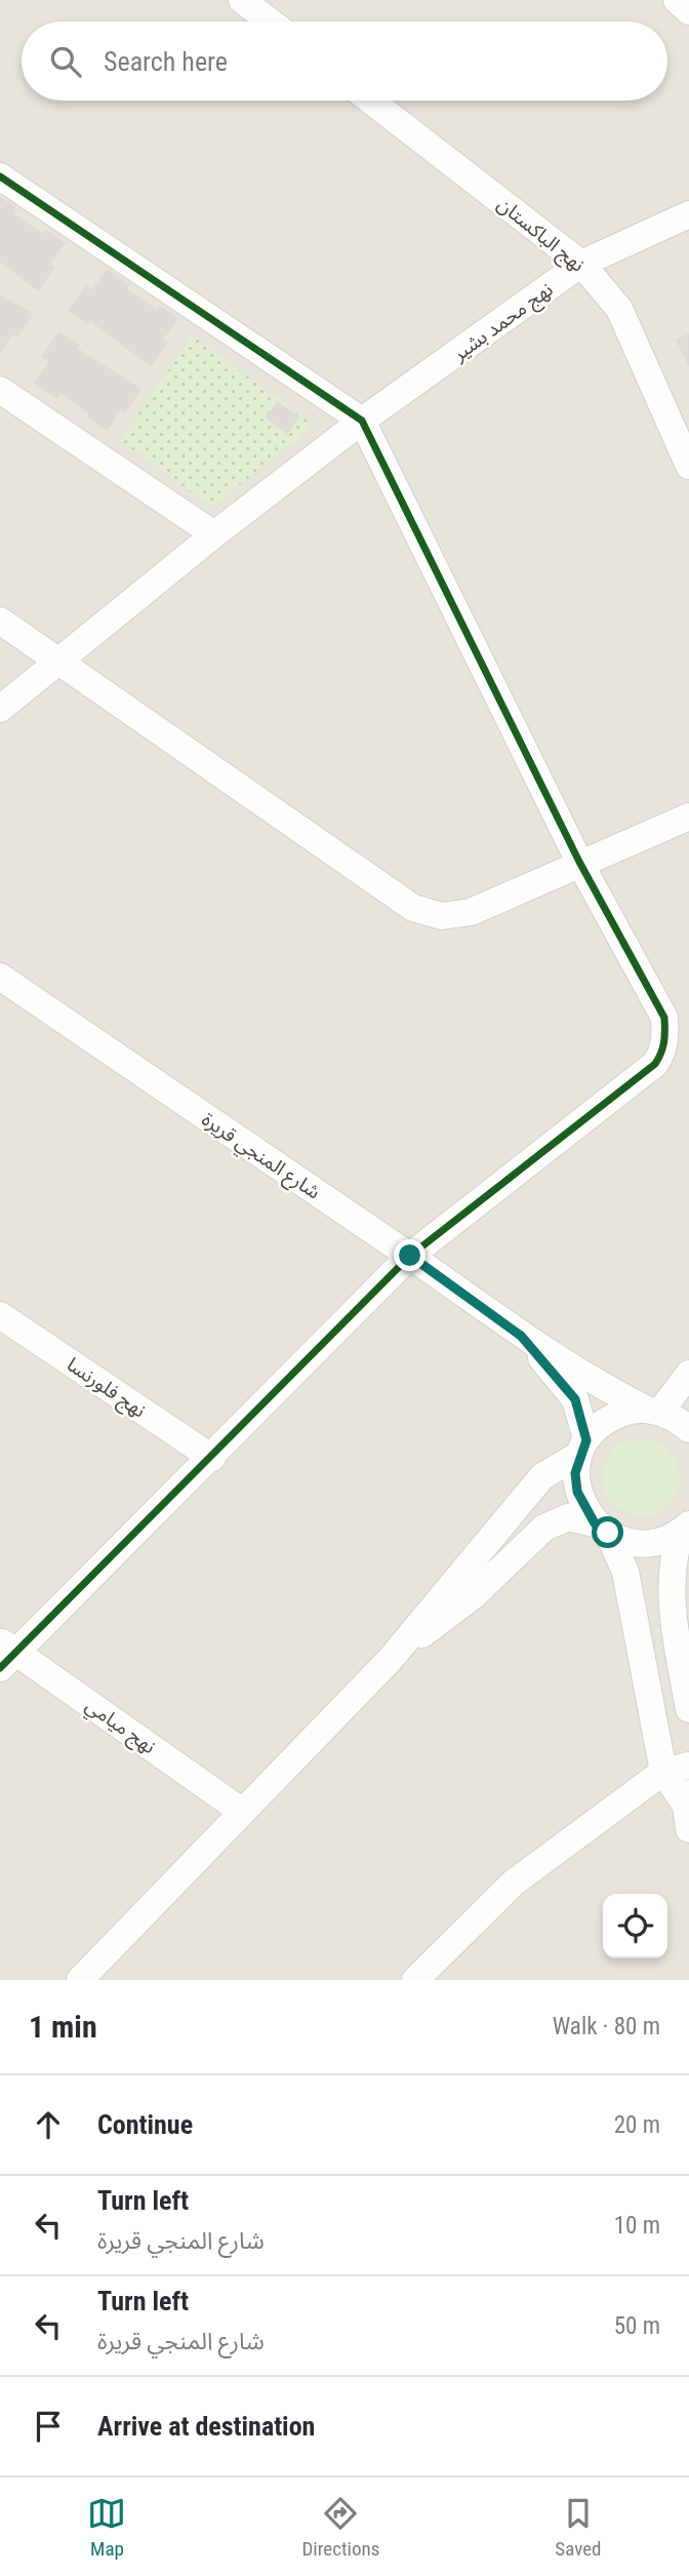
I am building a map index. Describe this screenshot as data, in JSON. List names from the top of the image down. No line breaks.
{"streets":{"street":["نهج الباكستان","نهج محمد بشير","شارع المنجي قريرة","نهج فلورنسا","نهج ميامي"]},"crossings":[["نهج الباكستان","نهج محمد بشير"]],"page":{"search":"Search here","heading":["1 min","Walk · 80 m"],"list":[["Continue","20 m"],["Turn left","شارع المنجي قريرة","10 m"],["Turn left","شارع المنجي قريرة","50 m"],"Arrive at destination"],"nav":["Map","Directions","Saved"]}}
